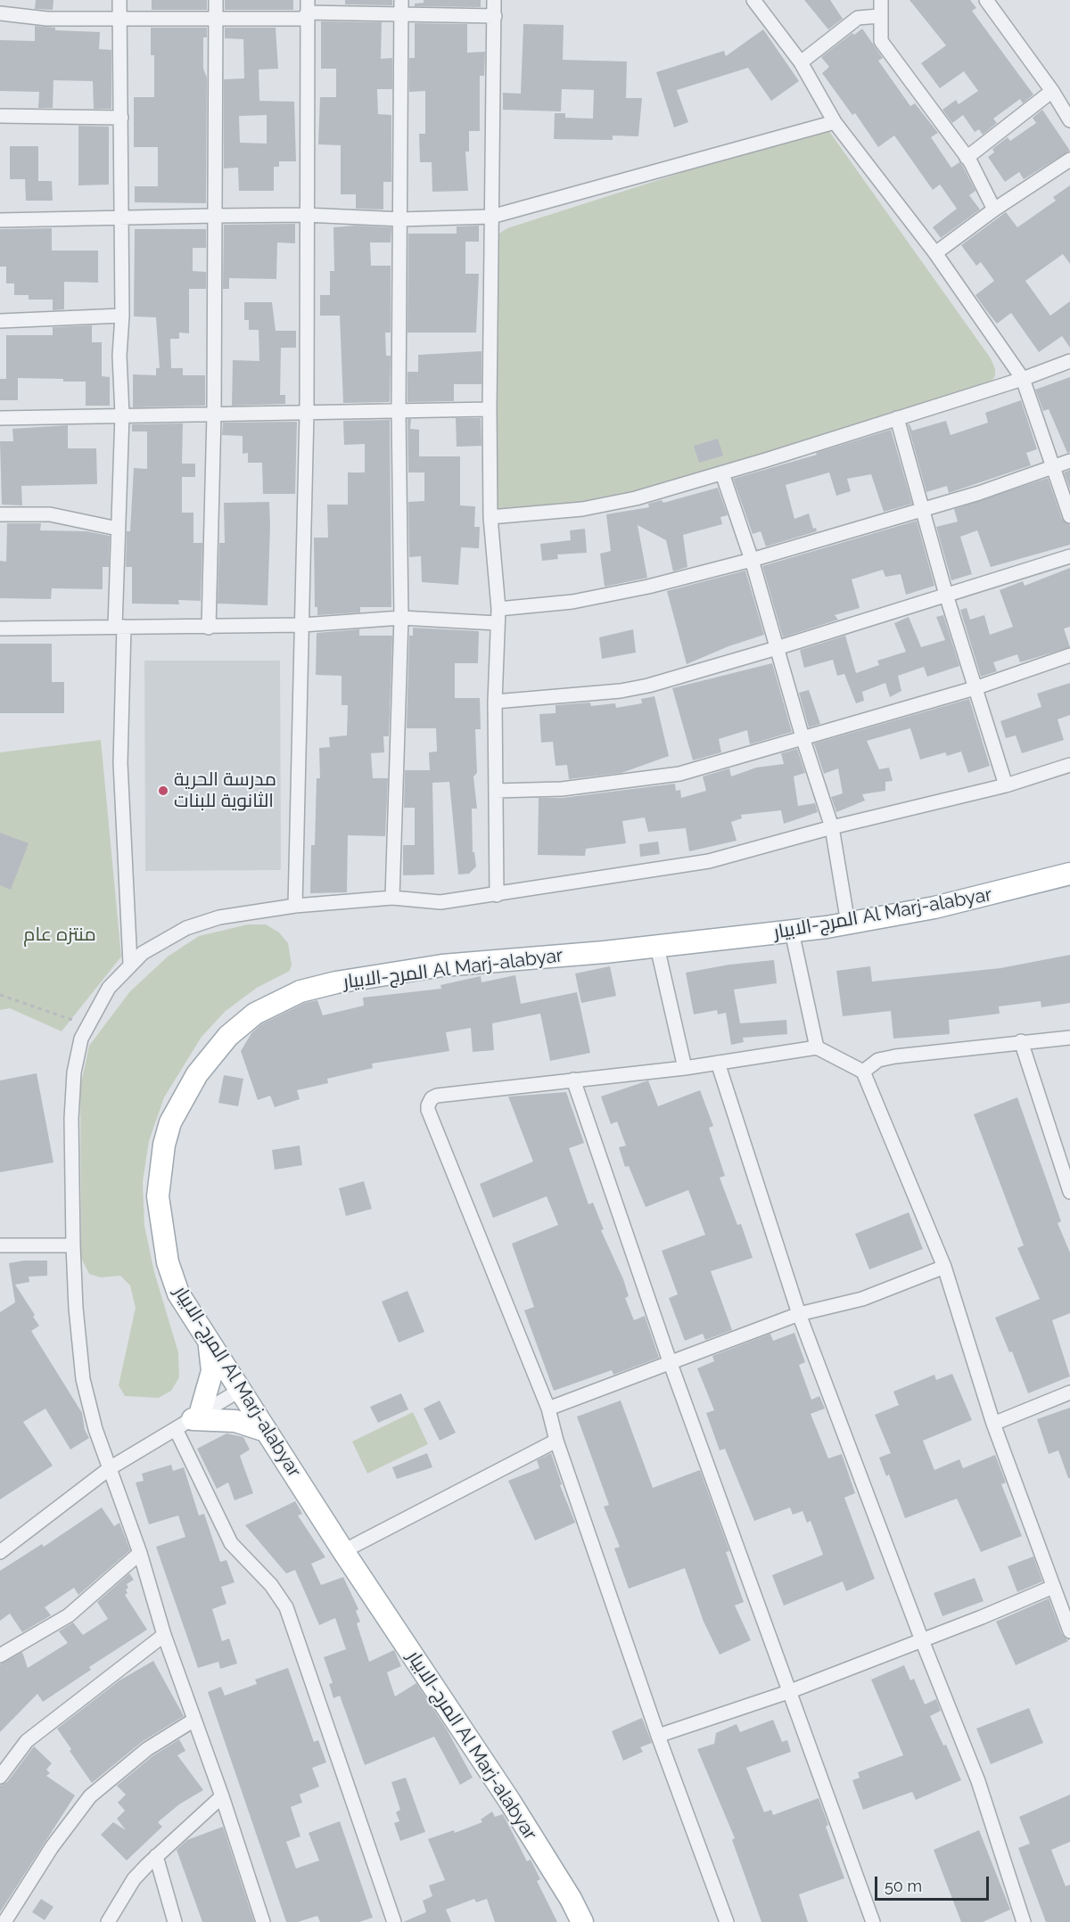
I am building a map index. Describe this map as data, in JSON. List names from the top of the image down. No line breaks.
{"streets":{"main road":["المرج-الابيار Al Marj-alabyar"]},"parks":["منتزه عام"],"places":["مدرسة الحرية الثانوية للبنات"],"scale_bar":"50 m"}
